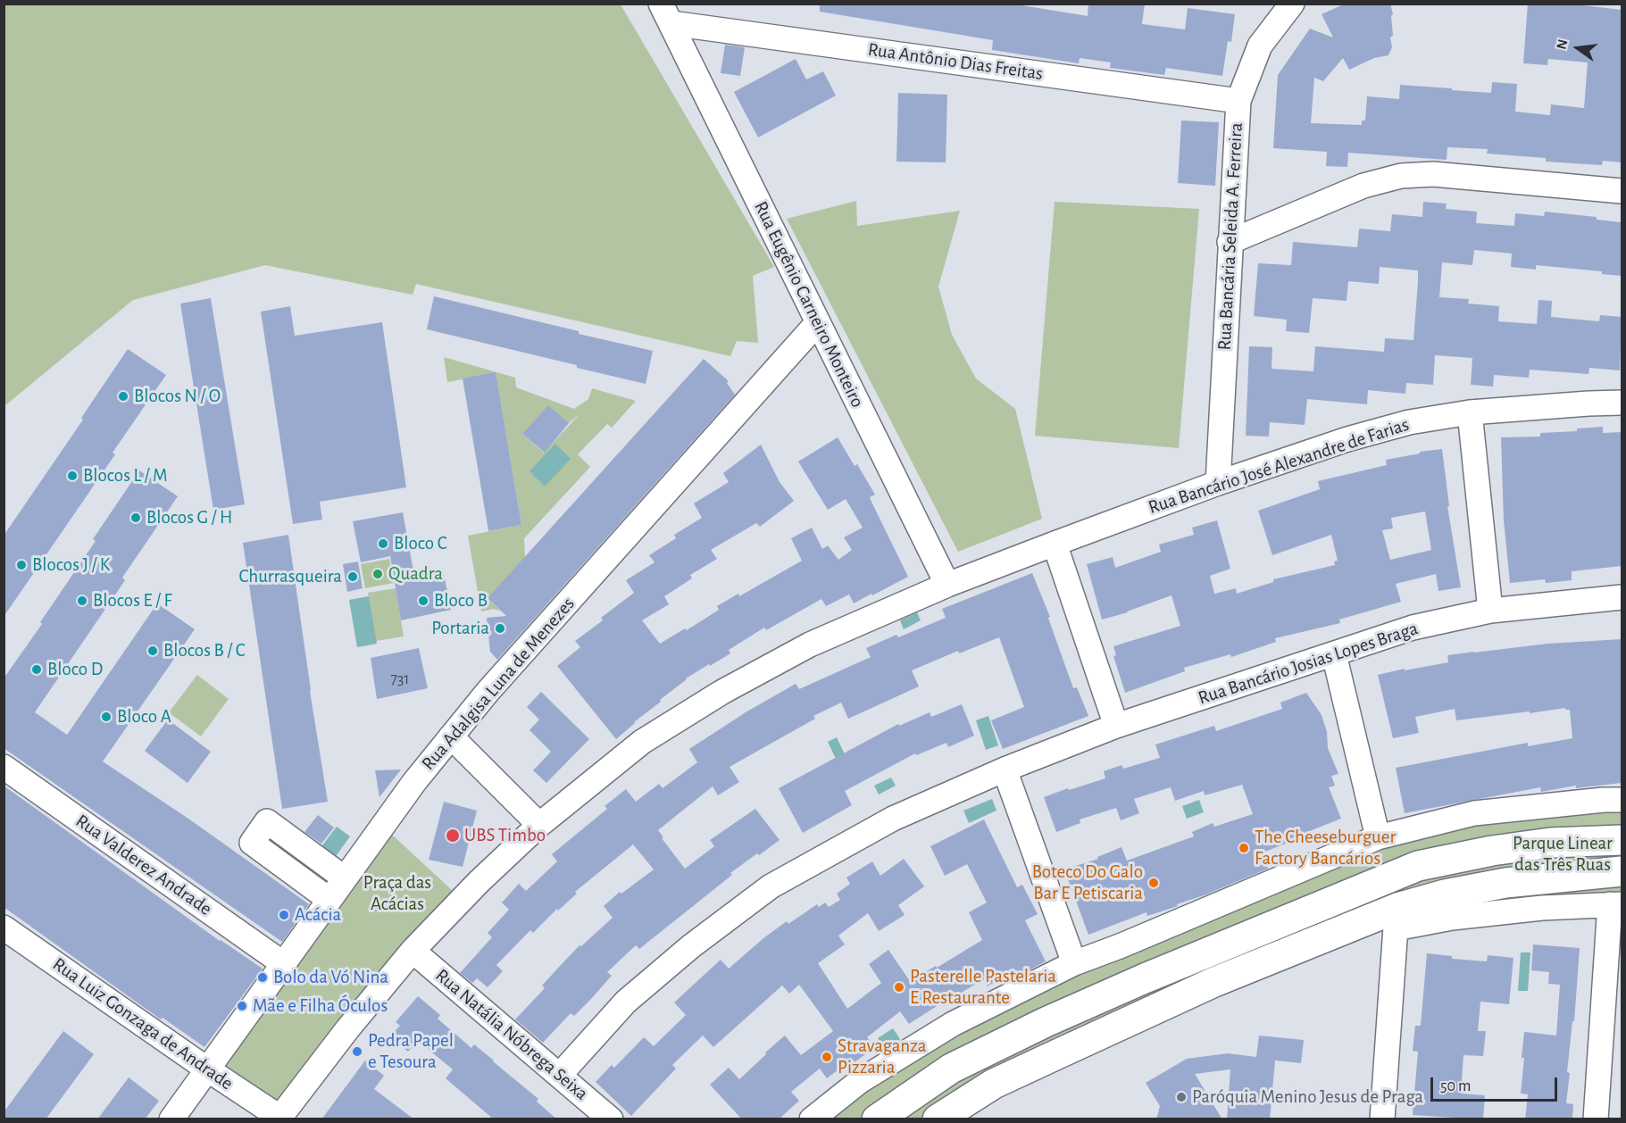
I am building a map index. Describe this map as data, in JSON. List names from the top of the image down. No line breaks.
{"streets":{"street":["Rua Antônio Dias Freitas","Rua Bancária Seleida A. Ferreira","Rua Eugênio Carneiro Monteiro","Rua Bancário José Alexandre de Farias","Rua Bancário Josias Lopes Braga","Rua Adalgisa Luna de Menezes","Rua Valderez Andrade","Rua Luiz Gonzaga de Andrade","Rua Natália Nóbrega Seixa"]},"crossings":[["Rua Antônio Dias Freitas","Rua Bancária Seleida A. Ferreira"],["Rua Antônio Dias Freitas","Rua Eugênio Carneiro Monteiro"],["Rua Bancária Seleida A. Ferreira","Rua Bancário José Alexandre de Farias"],["Rua Eugênio Carneiro Monteiro","Rua Bancário José Alexandre de Farias"],["Rua Eugênio Carneiro Monteiro","Rua Adalgisa Luna de Menezes"],["Rua Bancário José Alexandre de Farias","Rua Luiz Gonzaga de Andrade"],["Rua Bancário José Alexandre de Farias","Rua Natália Nóbrega Seixa"],["Rua Bancário Josias Lopes Braga","Rua Natália Nóbrega Seixa"],["Rua Adalgisa Luna de Menezes","Rua Valderez Andrade"],["Rua Adalgisa Luna de Menezes","Rua Luiz Gonzaga de Andrade"]],"parks":["Parque Linear das Três Ruas","Praça das Acácias"],"places":["Blocos N / O","Blocos L / M","Blocos G / H","Bloco C","Blocos J / K","Quadra","Churrasqueira","Blocos E / F","Bloco B","Portaria","Blocos B / C","Bloco D","Bloco A","UBS Timbo","The Cheeseburguer Factory Bancários","Boteco Do Galo Bar E Petiscaria","Acácia","Bolo da Vó Nina","Pasterelle Pastelaria E Restaurante","Mãe e Filha Óculos","Pedra Papel e Tesoura","Stravaganza Pizzaria","Paróquia Menino Jesus de Praga"],"house_numbers":["731"],"scale_bar":"50 m","north":"left"}
